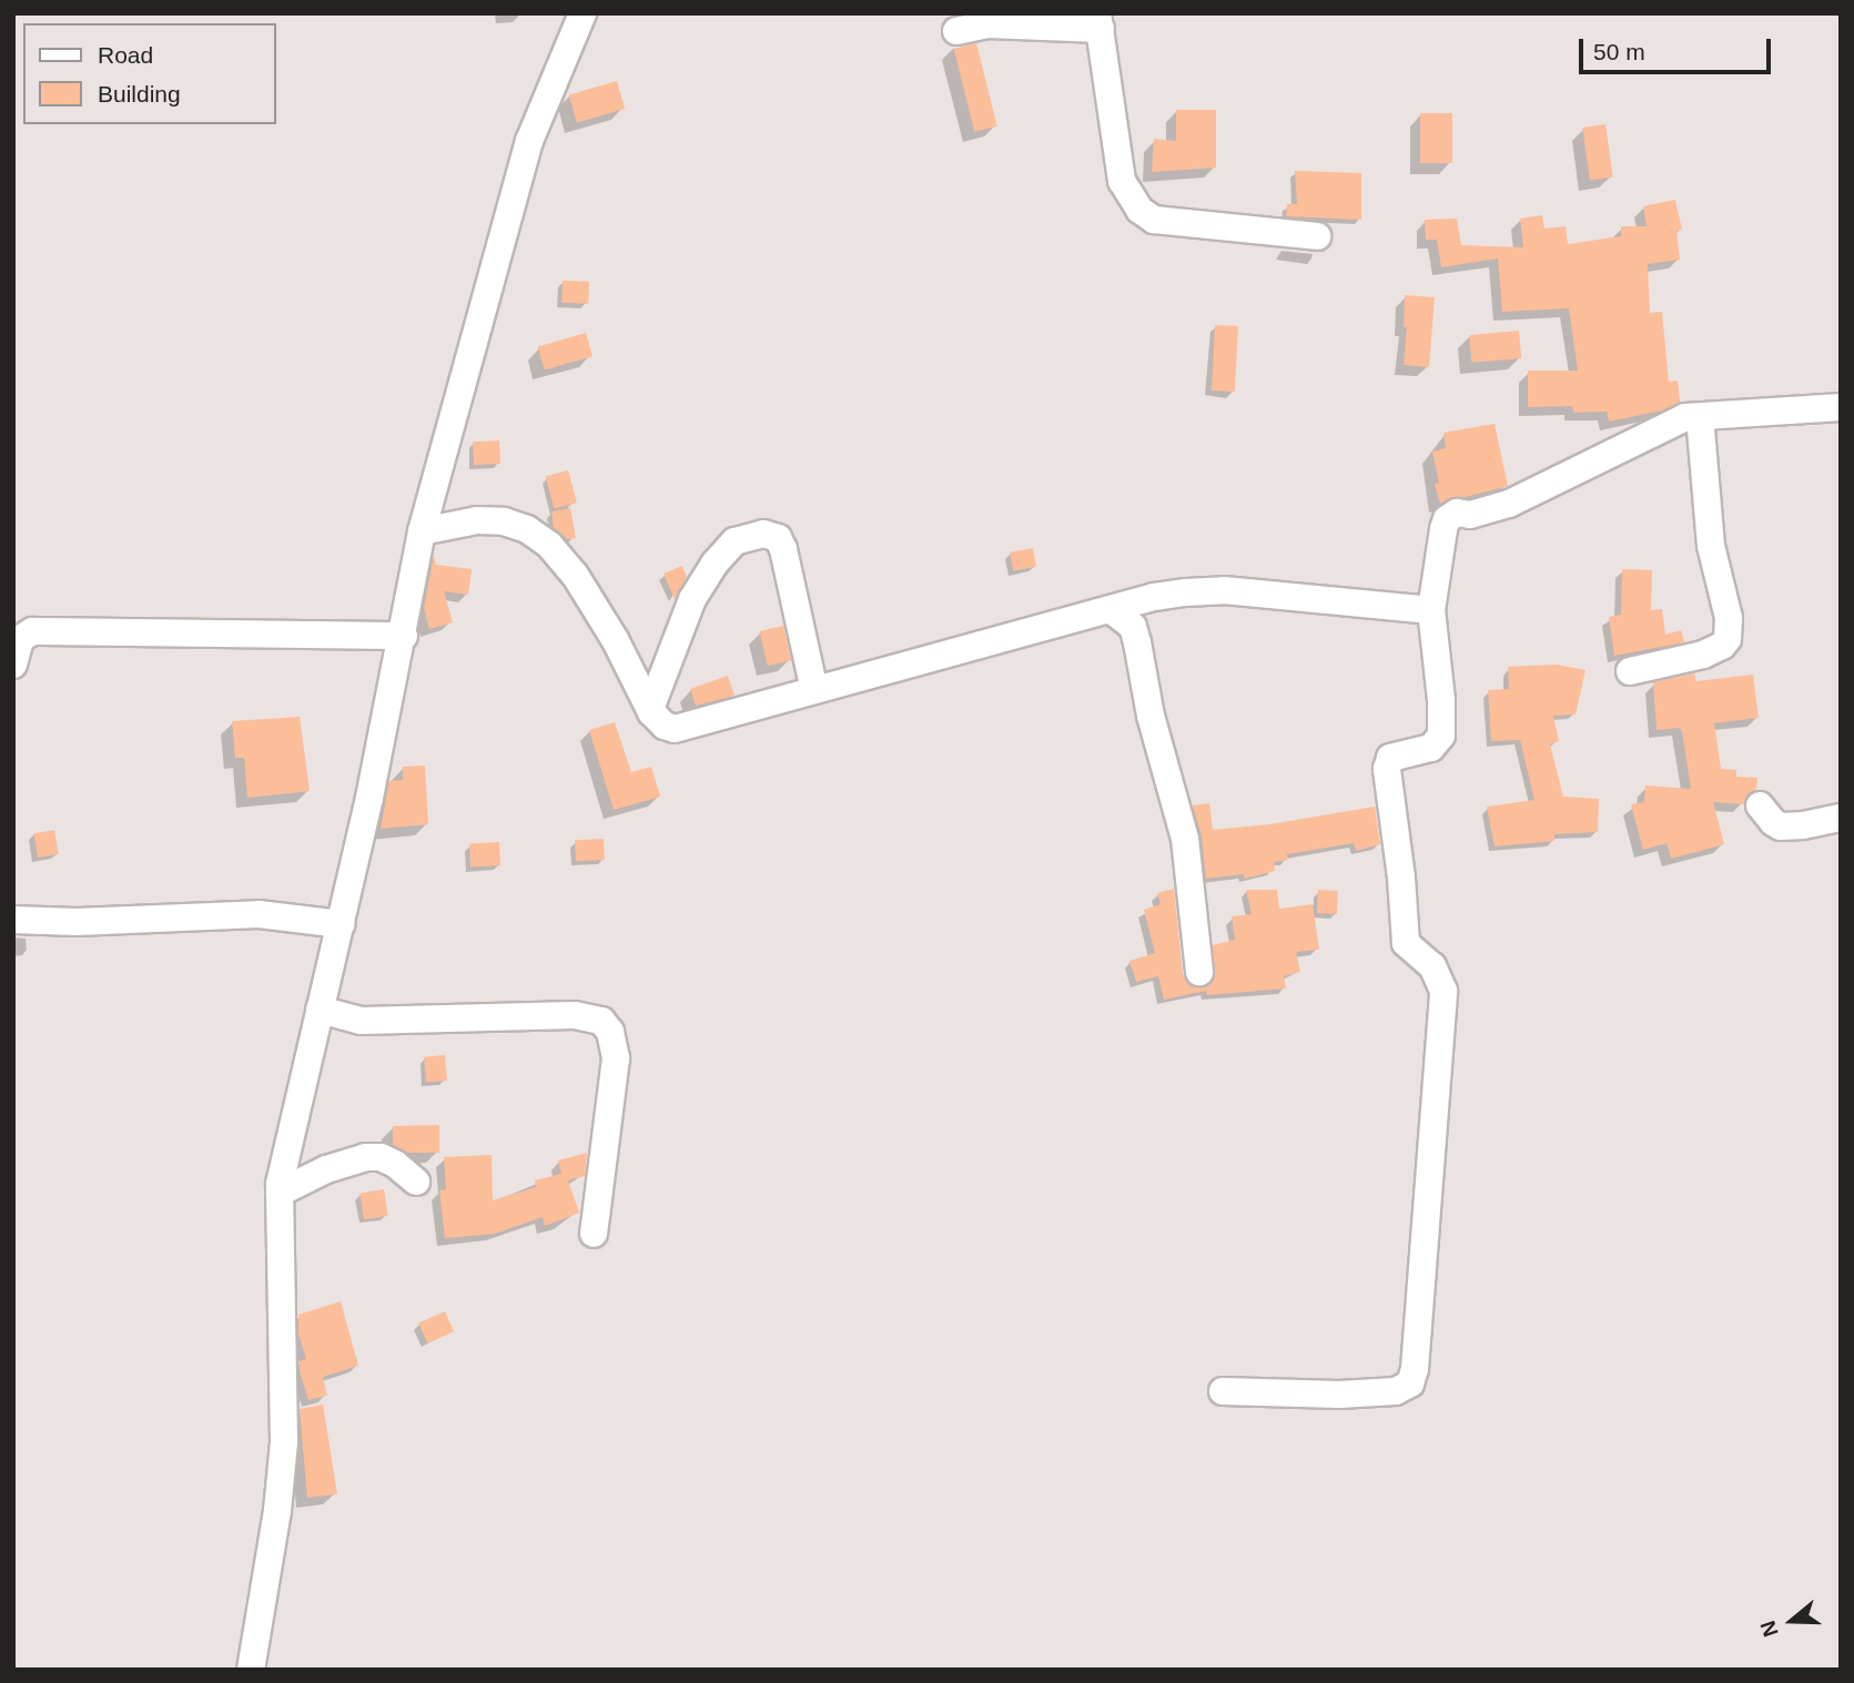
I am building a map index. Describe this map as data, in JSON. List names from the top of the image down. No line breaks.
{"legend":["Road","Building"],"scale_bar":"50 m","north":"left"}
